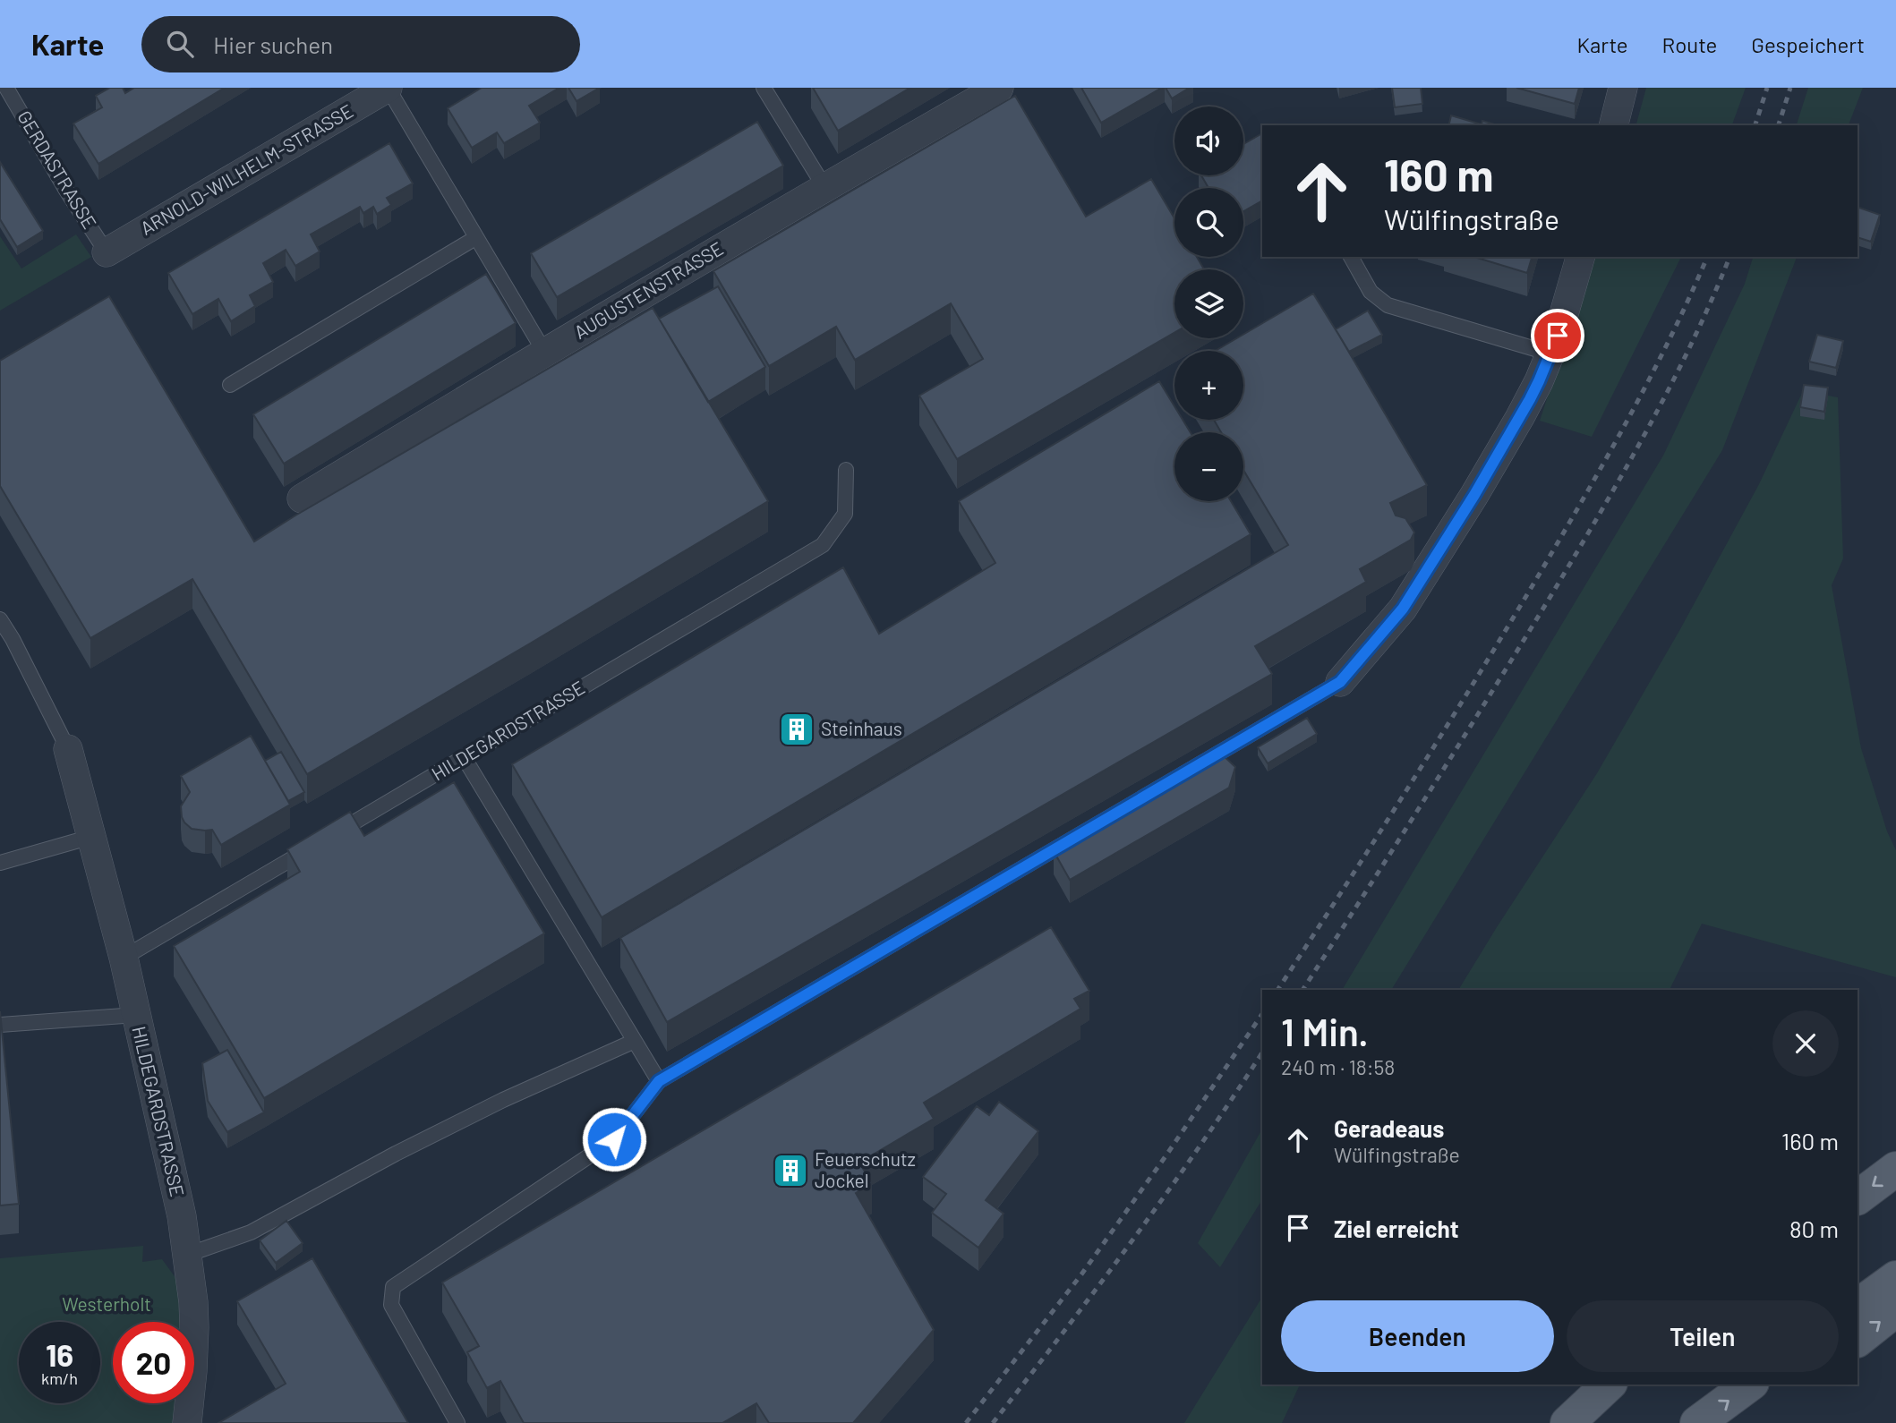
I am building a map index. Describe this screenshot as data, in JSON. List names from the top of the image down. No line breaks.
{"streets":{"street":["ARNOLD-WILHELM-STRASSE","AUGUSTENSTRASSE","HILDEGARDSTRASSE"],"lane":["GERDASTRASSE"]},"crossings":[["GERDASTRASSE","ARNOLD-WILHELM-STRASSE"]],"parks":["Westerholt"],"places":{"building":["Steinhaus","Feuerschutz Jockel"]},"page":{"header":"Karte","search":"Hier suchen","nav":["Karte","Route","Gespeichert"],"map_buttons":["+","−"],"turn":["160 m","Wülfingstraße"],"heading":["1 Min.","240 m · 18:58"],"list":[{"name":"Geradeaus","note":"Wülfingstraße","value":"160 m"},{"name":"Ziel erreicht","value":"80 m"}],"buttons":["Beenden","Teilen"],"speed":"16 km/h","limit":"20"}}
